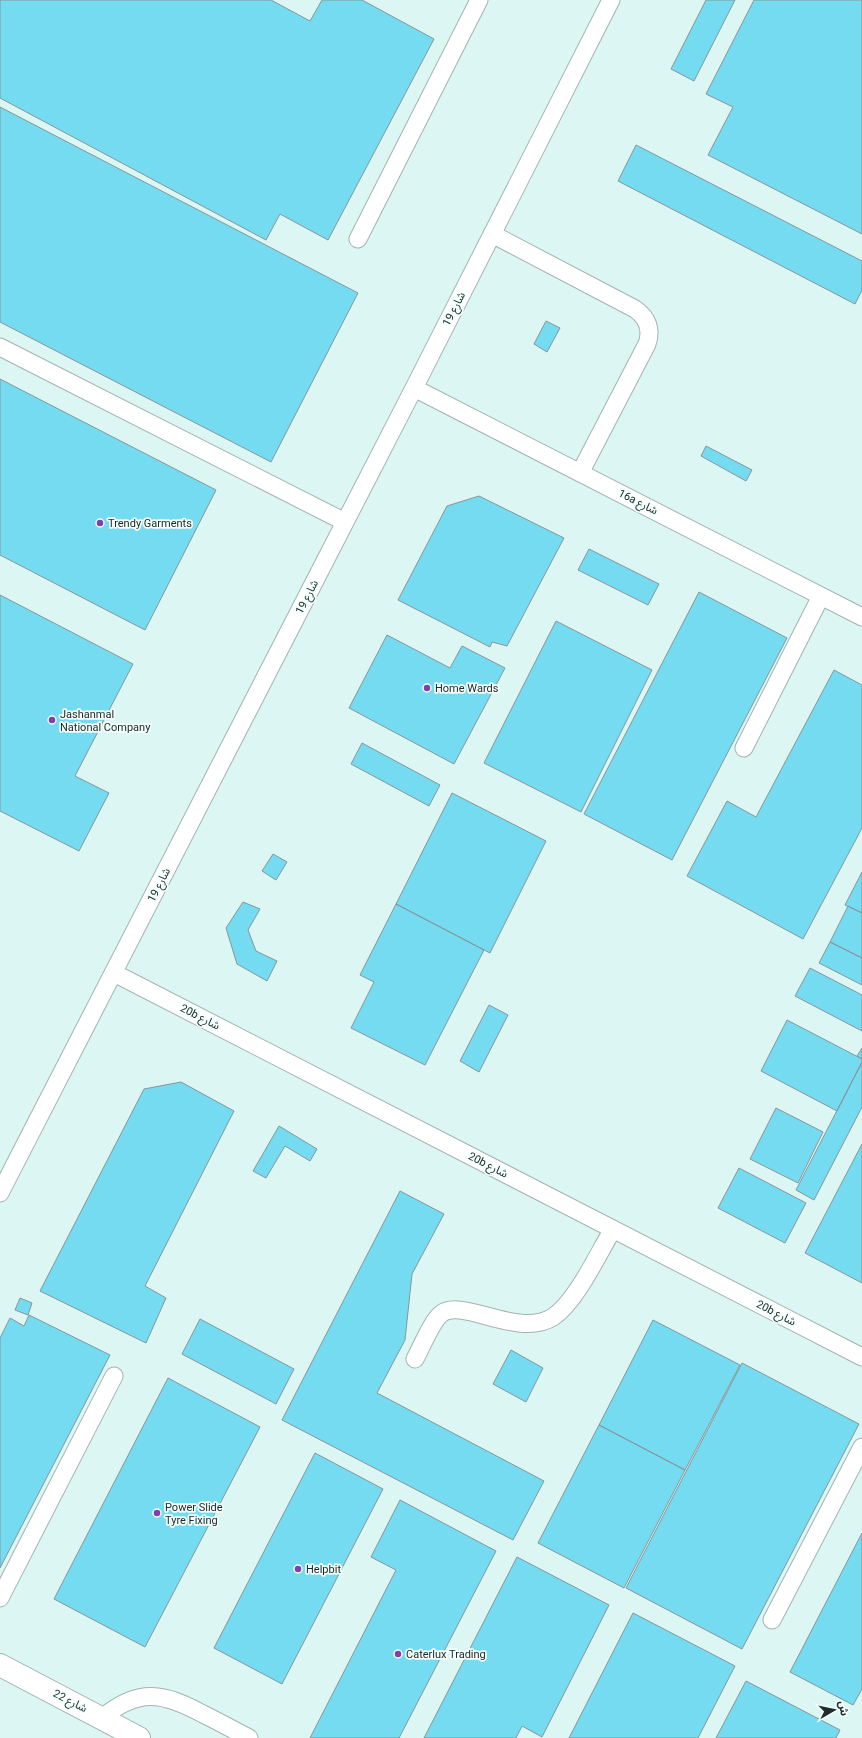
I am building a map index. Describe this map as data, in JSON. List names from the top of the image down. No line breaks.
{"streets":{"street":["شارع 22"],"lane":["شارع 19","16a شارع","20b شارع"]},"crossings":[["شارع 19","16a شارع"],["شارع 19","20b شارع"]],"places":["Trendy Garments","Home Wards","Jashanmal National Company","Power Slide Tyre Fixing","Helpbit","Caterlux Trading"],"north":"right"}
